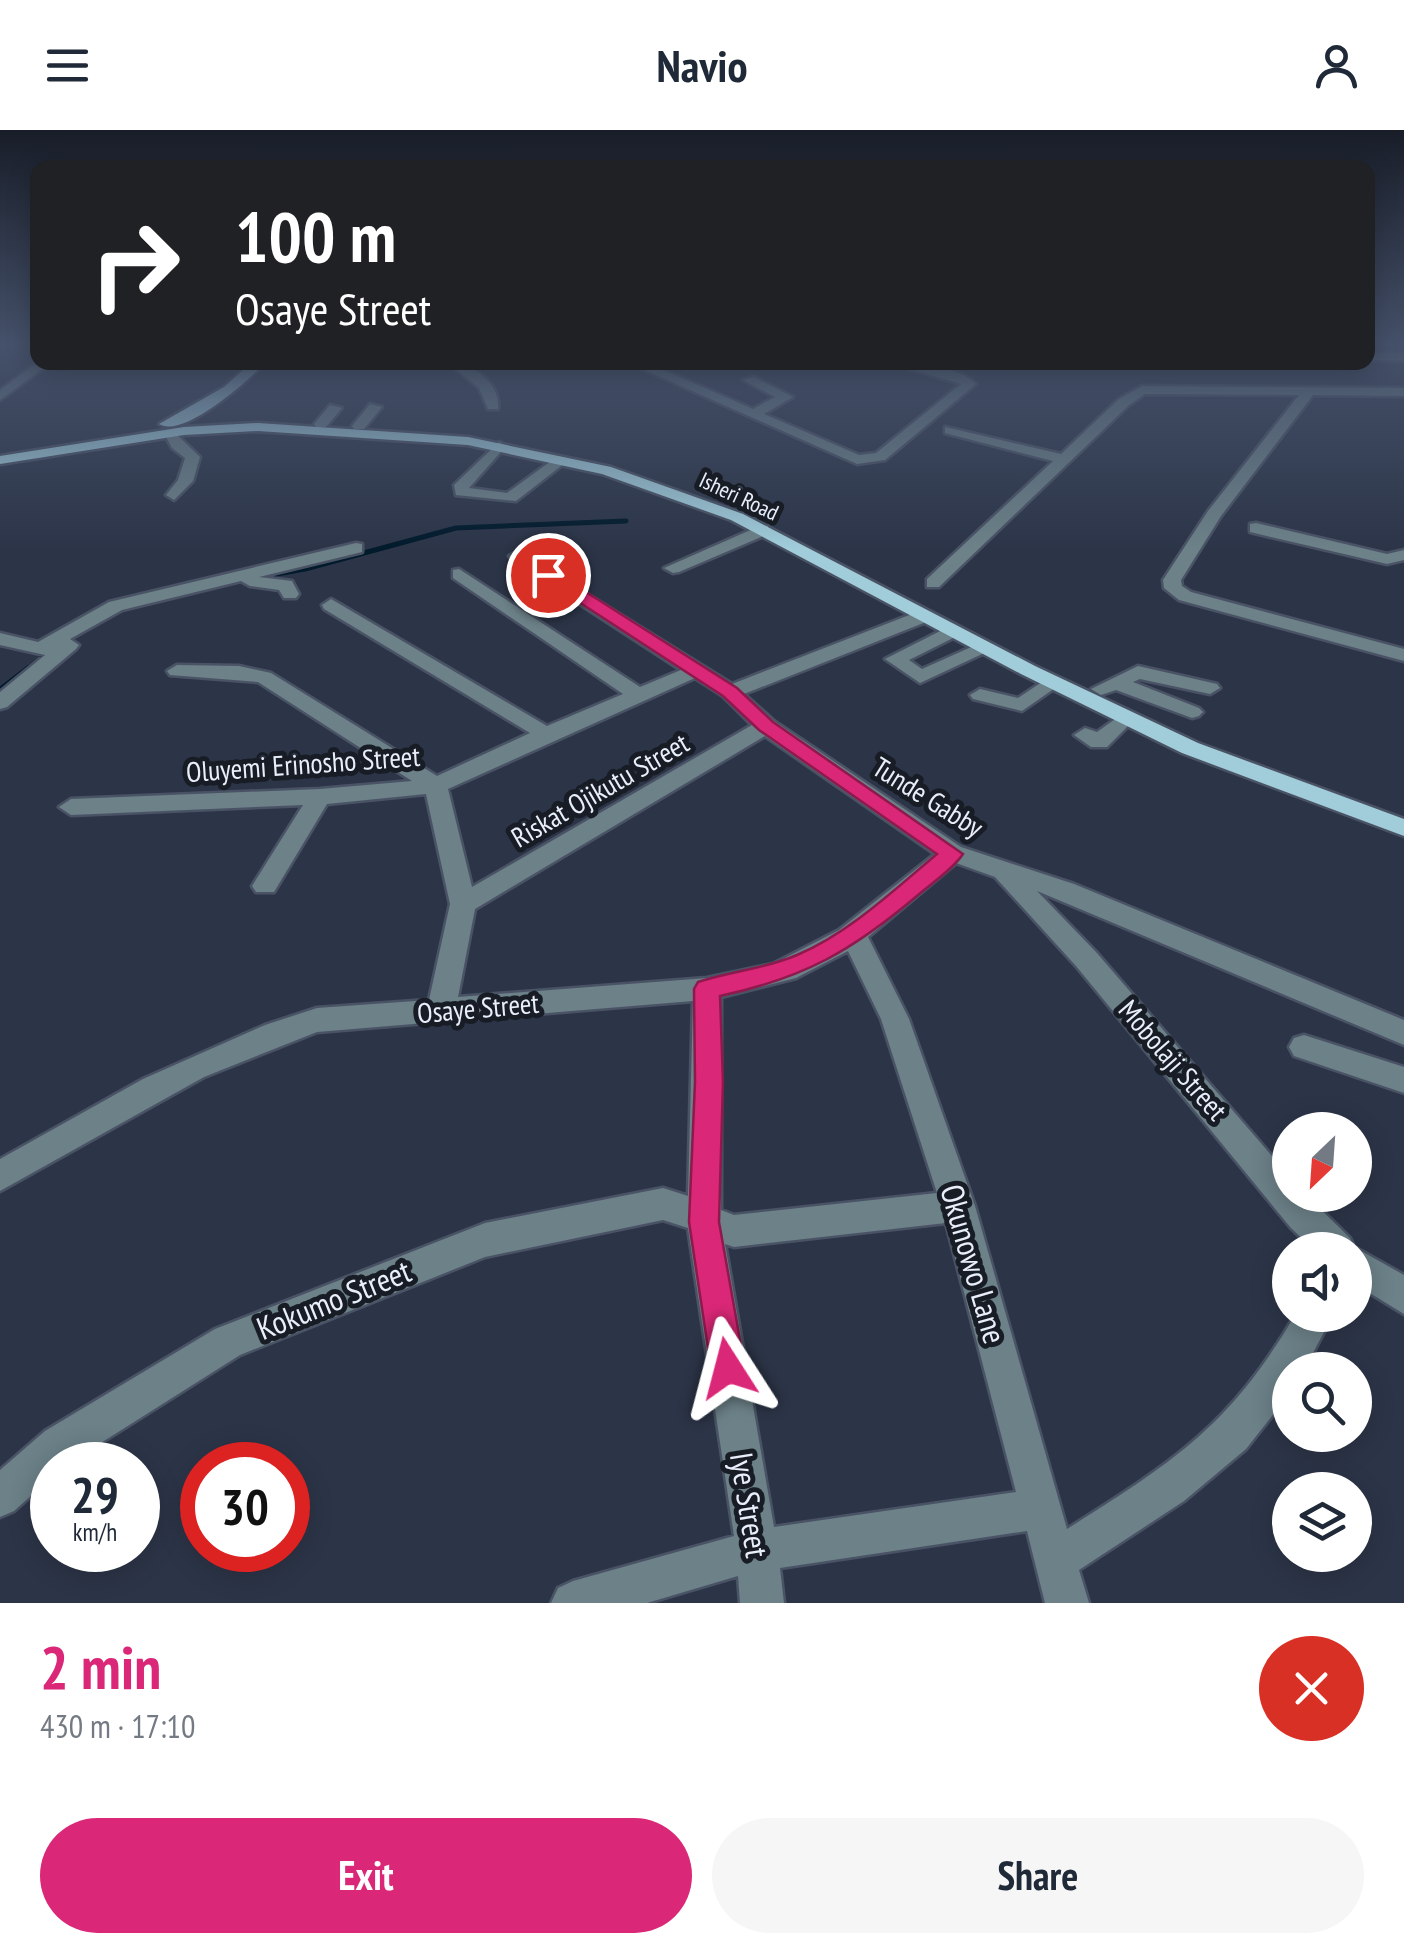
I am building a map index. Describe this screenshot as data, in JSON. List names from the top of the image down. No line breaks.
{"streets":{"main road":["Isheri Road"],"street":["Oluyemi Erinosho Street","Riskat Ojikutu Street","Tunde Gabby","Osaye Street","Mobolaji Street","Okunowo Lane","Kokumo Street","Iye Street"]},"crossings":[["Oluyemi Erinosho Street","Tunde Gabby"],["Riskat Ojikutu Street","Tunde Gabby"],["Tunde Gabby","Osaye Street"],["Tunde Gabby","Mobolaji Street"],["Osaye Street","Okunowo Lane"],["Osaye Street","Iye Street"],["Okunowo Lane","Kokumo Street"],["Kokumo Street","Iye Street"]],"north":"bottom left","page":{"header":"Navio","turn":["100 m","Osaye Street"],"speed":"29 km/h","limit":"30","heading":["2 min","430 m · 17:10"],"buttons":["Exit","Share"]}}
